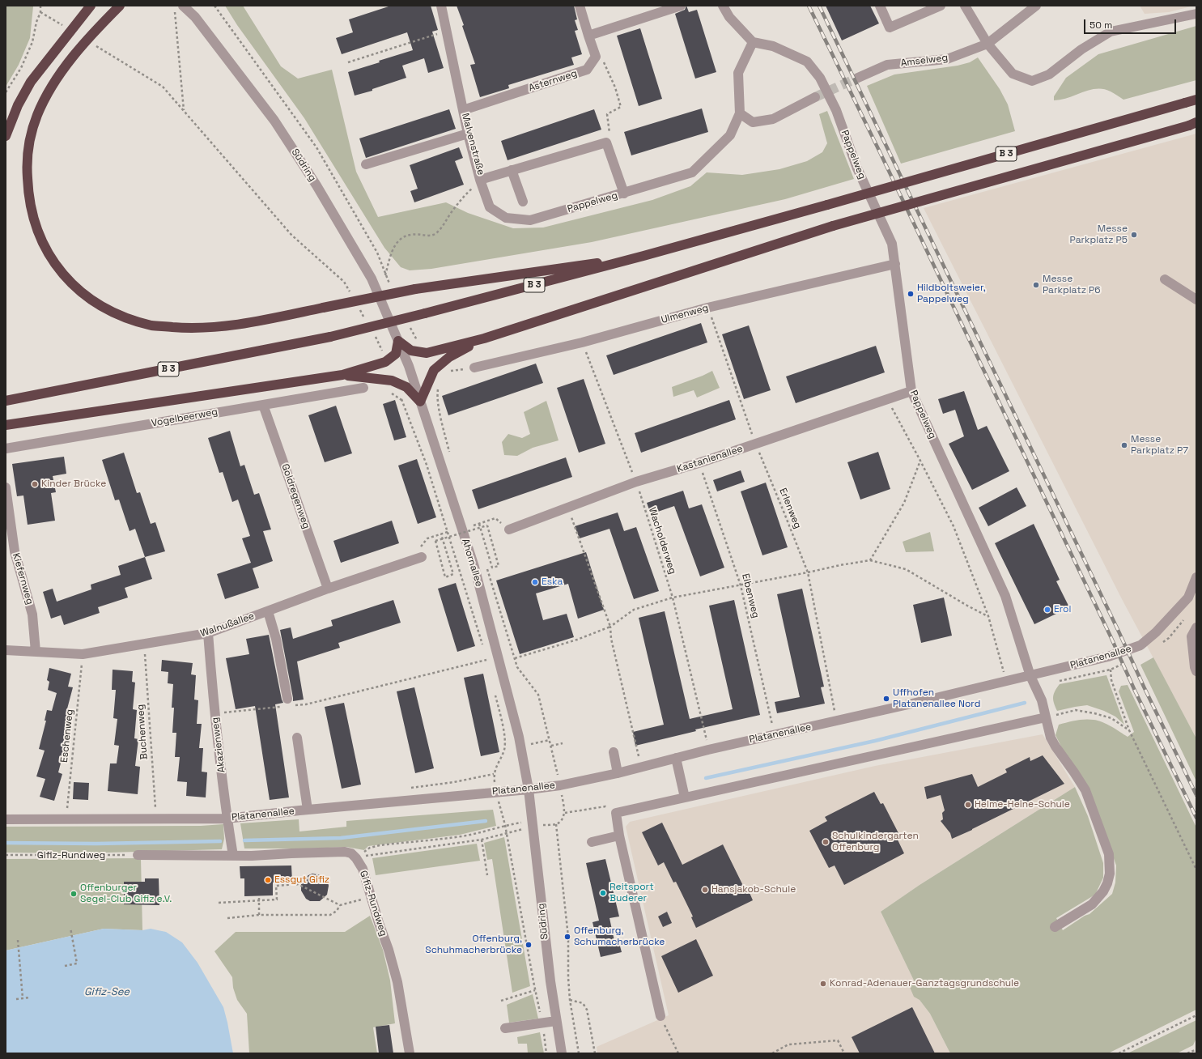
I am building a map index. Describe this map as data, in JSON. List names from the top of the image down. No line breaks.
{"streets":{"highway":["B 3"],"street":["Amselweg","Asternweg","Malvenstraße","Pappelweg","Südring","Ulmenweg","Vogelbeerweg","Kastanienallee","Goldregenweg","Ahornallee","Kiefernweg","Walnußallee","Platanenallee","Akazienweg","Gifiz-Rundweg"],"path":["Erlenweg","Wacholderweg","Eibenweg","Buchenweg","Eschenweg"]},"crossings":[["Asternweg","Malvenstraße"],["Malvenstraße","Pappelweg"],["Pappelweg","Ulmenweg"],["Pappelweg","Kastanienallee"],["Pappelweg","Platanenallee"],["Südring","Ahornallee"],["Südring","Platanenallee"],["Ulmenweg","Erlenweg"],["Ulmenweg","Wacholderweg"],["Vogelbeerweg","Goldregenweg"],["Kastanienallee","Erlenweg"],["Kastanienallee","Wacholderweg"],["Kastanienallee","Eibenweg"],["Goldregenweg","Walnußallee"],["Erlenweg","Platanenallee"],["Wacholderweg","Platanenallee"],["Ahornallee","Platanenallee"],["Kiefernweg","Walnußallee"],["Eibenweg","Platanenallee"],["Walnußallee","Buchenweg"],["Walnußallee","Eschenweg"],["Walnußallee","Akazienweg"],["Platanenallee","Buchenweg"],["Platanenallee","Eschenweg"],["Platanenallee","Akazienweg"],["Akazienweg","Gifiz-Rundweg"]],"water":["Gifiz-See"],"places":["Messe Parkplatz P5","Messe Parkplatz P6","Hildboltsweier, Pappelweg","Messe Parkplatz P7","Kinder Brücke","Eska","Erol","Uffhofen Platanenallee Nord","Helme-Heine-Schule","Schulkindergarten Offenburg","Essgut Gifiz","Hansjakob-Schule","Reitsport Buderer","Offenburger Segel-Club Gifiz e.V.","Offenburg, Schumacherbrücke","Offenburg, Schuhmacherbrücke","Konrad-Adenauer-Ganztagsgrundschule"],"scale_bar":"50 m"}
